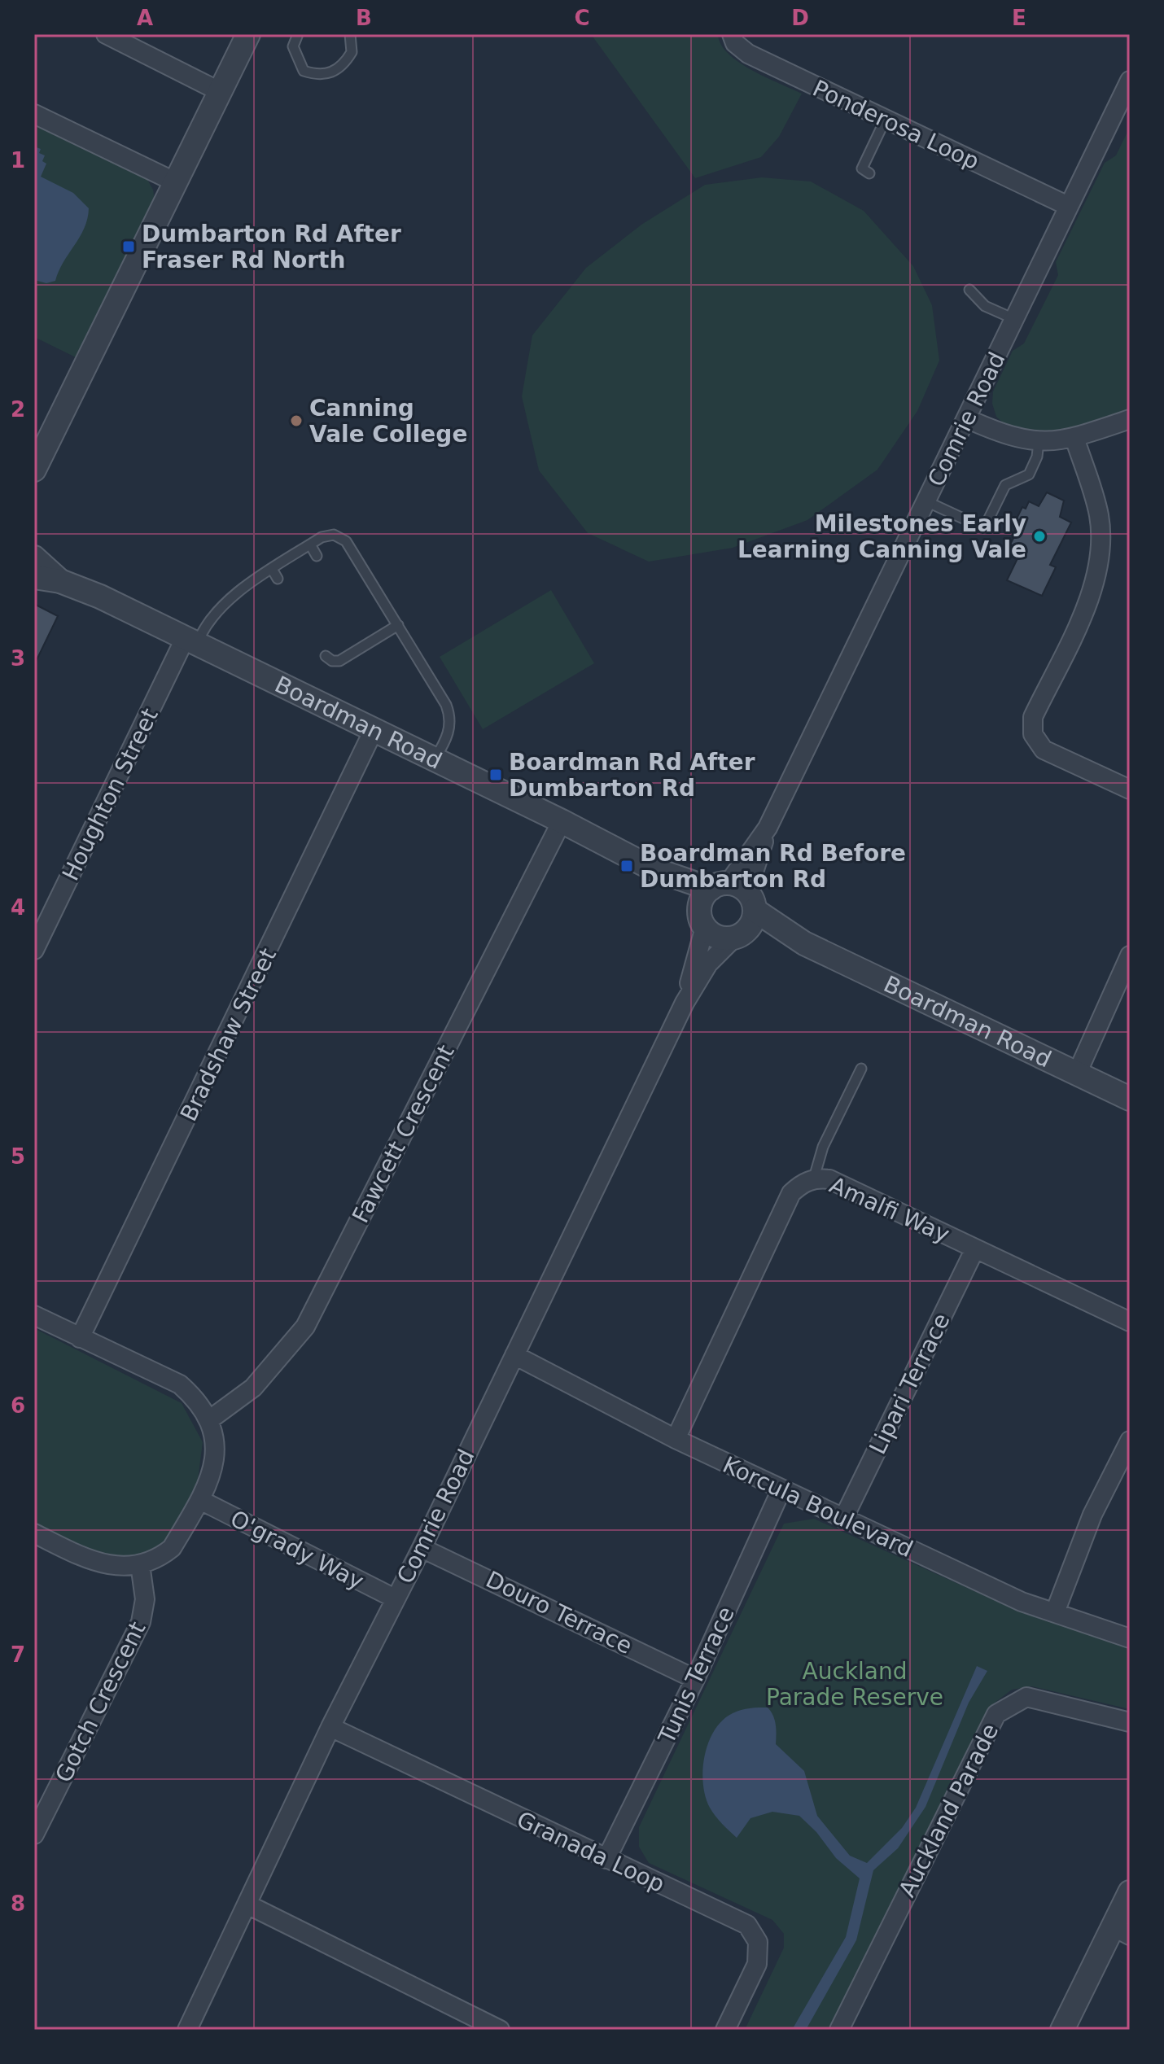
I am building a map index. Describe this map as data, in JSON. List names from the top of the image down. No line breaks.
{"streets":{"street":["Ponderosa Loop","Comrie Road","Boardman Road","Houghton Street","Bradshaw Street","Fawcett Crescent","Amalfi Way","Lipari Terrace","Korcula Boulevard","O'grady Way","Douro Terrace","Tunis Terrace","Gotch Crescent","Auckland Parade","Granada Loop"]},"crossings":[["Ponderosa Loop","Comrie Road"],["Comrie Road","Boardman Road"],["Comrie Road","Korcula Boulevard"],["Comrie Road","O'grady Way"],["Comrie Road","Douro Terrace"],["Comrie Road","Granada Loop"],["Boardman Road","Houghton Street"],["Boardman Road","Bradshaw Street"],["Boardman Road","Fawcett Crescent"],["Amalfi Way","Lipari Terrace"],["Amalfi Way","Korcula Boulevard"],["Lipari Terrace","Korcula Boulevard"],["Korcula Boulevard","Tunis Terrace"],["Douro Terrace","Tunis Terrace"],["Tunis Terrace","Granada Loop"]],"parks":["Auckland Parade Reserve"],"places":{"transit":["Dumbarton Rd After Fraser Rd North","Boardman Rd After Dumbarton Rd","Boardman Rd Before Dumbarton Rd"],"other":["Canning Vale College","Milestones Early Learning Canning Vale"]},"grid":{"columns":["A","B","C","D","E"],"rows":["1","2","3","4","5","6","7","8"]}}
